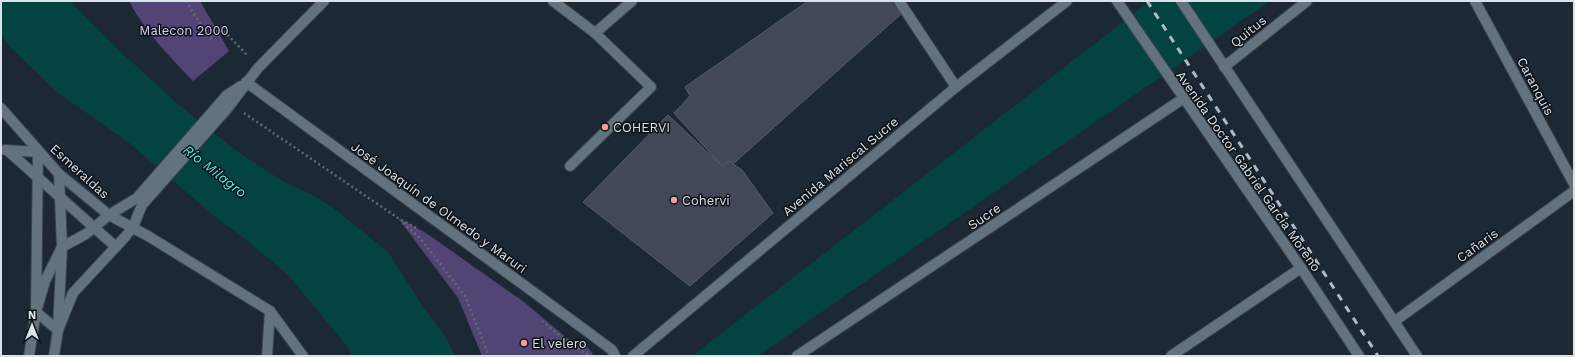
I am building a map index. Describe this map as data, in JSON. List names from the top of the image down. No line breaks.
{"streets":{"street":["Quitus","Caranquis","Avenida Mariscal Sucre","Esmeraldas","Avenida Doctor Gabriel García Moreno","José Joaquín de Olmedo y Maruri","Sucre","Cañaris"]},"crossings":[["Avenida Doctor Gabriel García Moreno","Sucre"]],"water":["Río Milagro"],"parks":["Malecon 2000"],"places":["COHERVI","Cohervi","El velero"],"north":"top"}
